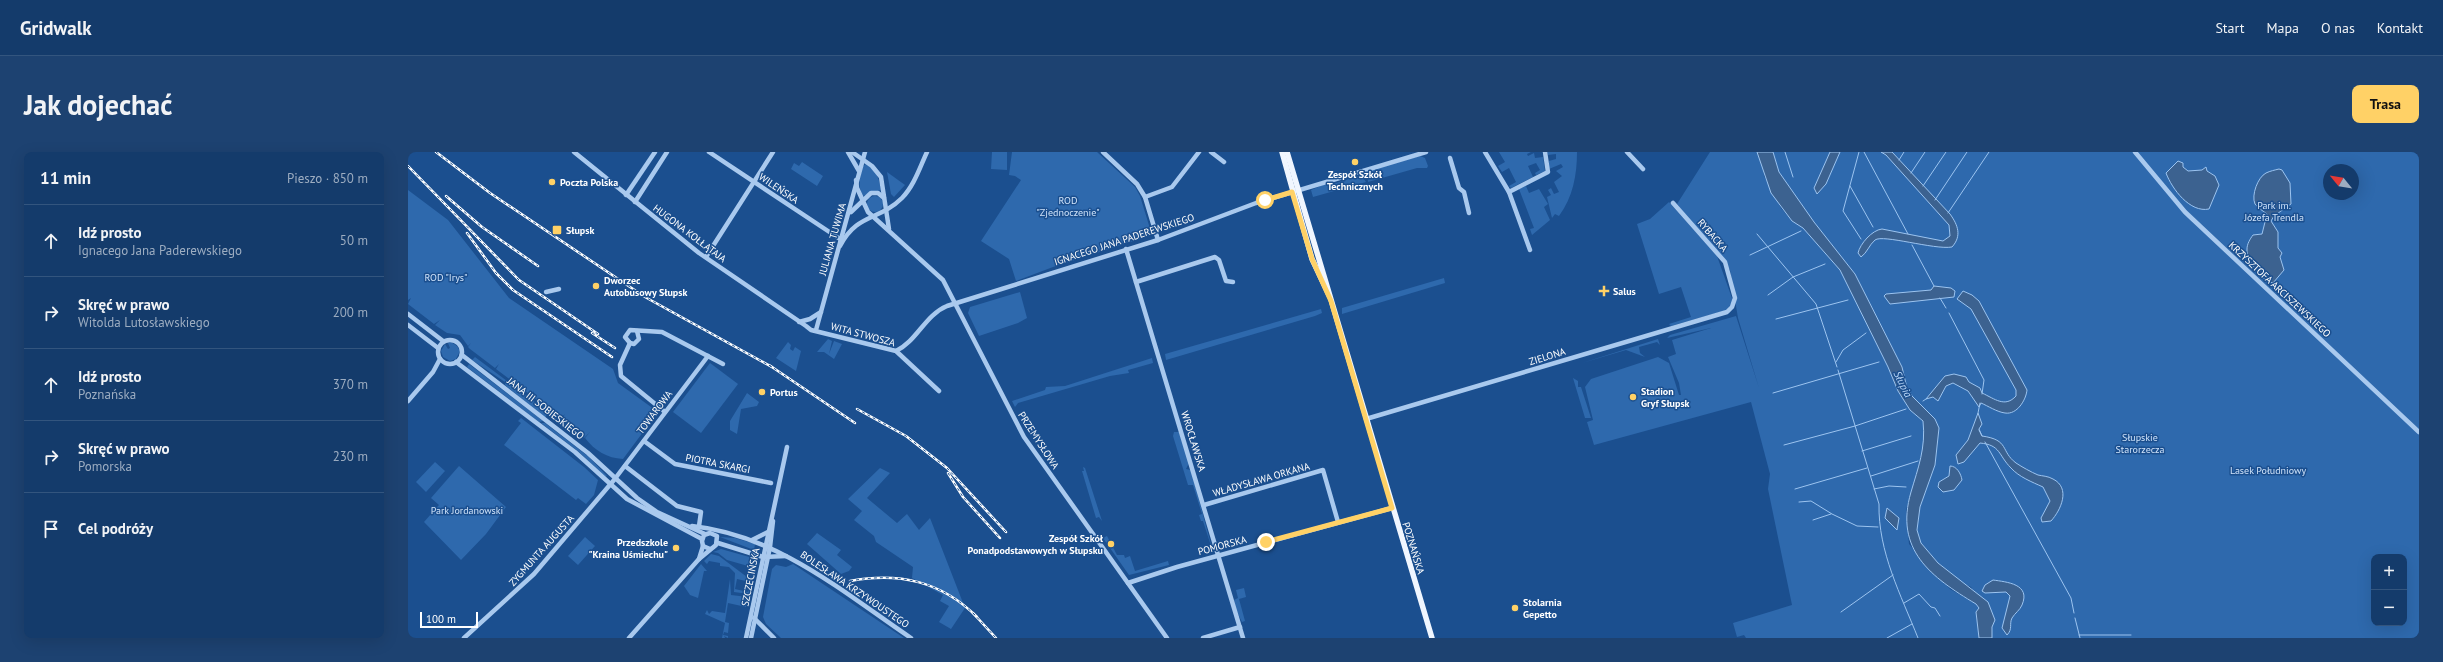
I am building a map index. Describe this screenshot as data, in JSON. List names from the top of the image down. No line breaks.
{"streets":{"main road":["POZNAŃSKA"],"street":["WILEŃSKA","HUGONA KOŁŁĄTAJA","RYBACKA","JULIANA TUWIMA","IGNACEGO JANA PADEREWSKIEGO","KRZYSZTOFA ARCISZEWSKIEGO","WITA STWOSZA","ZIELONA","JANA III SOBIESKIEGO","TOWAROWA","PRZEMYSŁOWA","WROCŁAWSKA","PIOTRA SKARGI","WŁADYSŁAWA ORKANA","POMORSKA","ZYGMUNTA AUGUSTA","SZCZECIŃSKA","BOLESŁAWA KRZYWOUSTEGO"]},"crossings":[["WILEŃSKA","JULIANA TUWIMA"],["HUGONA KOŁŁĄTAJA","JULIANA TUWIMA"],["HUGONA KOŁŁĄTAJA","WITA STWOSZA"],["RYBACKA","ZIELONA"],["JULIANA TUWIMA","WITA STWOSZA"],["IGNACEGO JANA PADEREWSKIEGO","WITA STWOSZA"],["IGNACEGO JANA PADEREWSKIEGO","PRZEMYSŁOWA"],["IGNACEGO JANA PADEREWSKIEGO","WROCŁAWSKA"],["IGNACEGO JANA PADEREWSKIEGO","POZNAŃSKA"],["ZIELONA","POZNAŃSKA"],["JANA III SOBIESKIEGO","TOWAROWA"],["JANA III SOBIESKIEGO","ZYGMUNTA AUGUSTA"],["JANA III SOBIESKIEGO","SZCZECIŃSKA"],["JANA III SOBIESKIEGO","BOLESŁAWA KRZYWOUSTEGO"],["TOWAROWA","PIOTRA SKARGI"],["PRZEMYSŁOWA","POMORSKA"],["WROCŁAWSKA","WŁADYSŁAWA ORKANA"],["WROCŁAWSKA","POMORSKA"],["WŁADYSŁAWA ORKANA","POMORSKA"],["POMORSKA","POZNAŃSKA"],["SZCZECIŃSKA","BOLESŁAWA KRZYWOUSTEGO"]],"water":["Słupia"],"parks":["ROD \"Zjednoczenie\"","Park im. Józefa Trendla","ROD \"Irys\"","Słupskie Starorzecza","Lasek Południowy","Park Jordanowski"],"places":{"other":["Zespół Szkół Technicznych","Poczta Polska","Dworzec Autobusowy Słupsk","Portus","Stadion Gryf Słupsk","Zespół Szkół Ponadpodstawowych w Słupsku","Przedszkole \"Kraina Uśmiechu\"","Stolarnia Gepetto"],"transit":["Słupsk"],"health":["Salus"]},"scale_bar":"100 m","north":"top left","page":{"header":"Gridwalk","nav":["Start","Mapa","O nas","Kontakt"],"buttons":"Trasa","title":"Jak dojechać","heading":["11 min","Pieszo · 850 m"],"list":[["Idź prosto","Ignacego Jana Paderewskiego","50 m"],["Skręć w prawo","Witolda Lutosławskiego","200 m"],["Idź prosto","Poznańska","370 m"],["Skręć w prawo","Pomorska","230 m"],"Cel podróży"],"map_buttons":["+","−"],"scale":"100 m"}}
